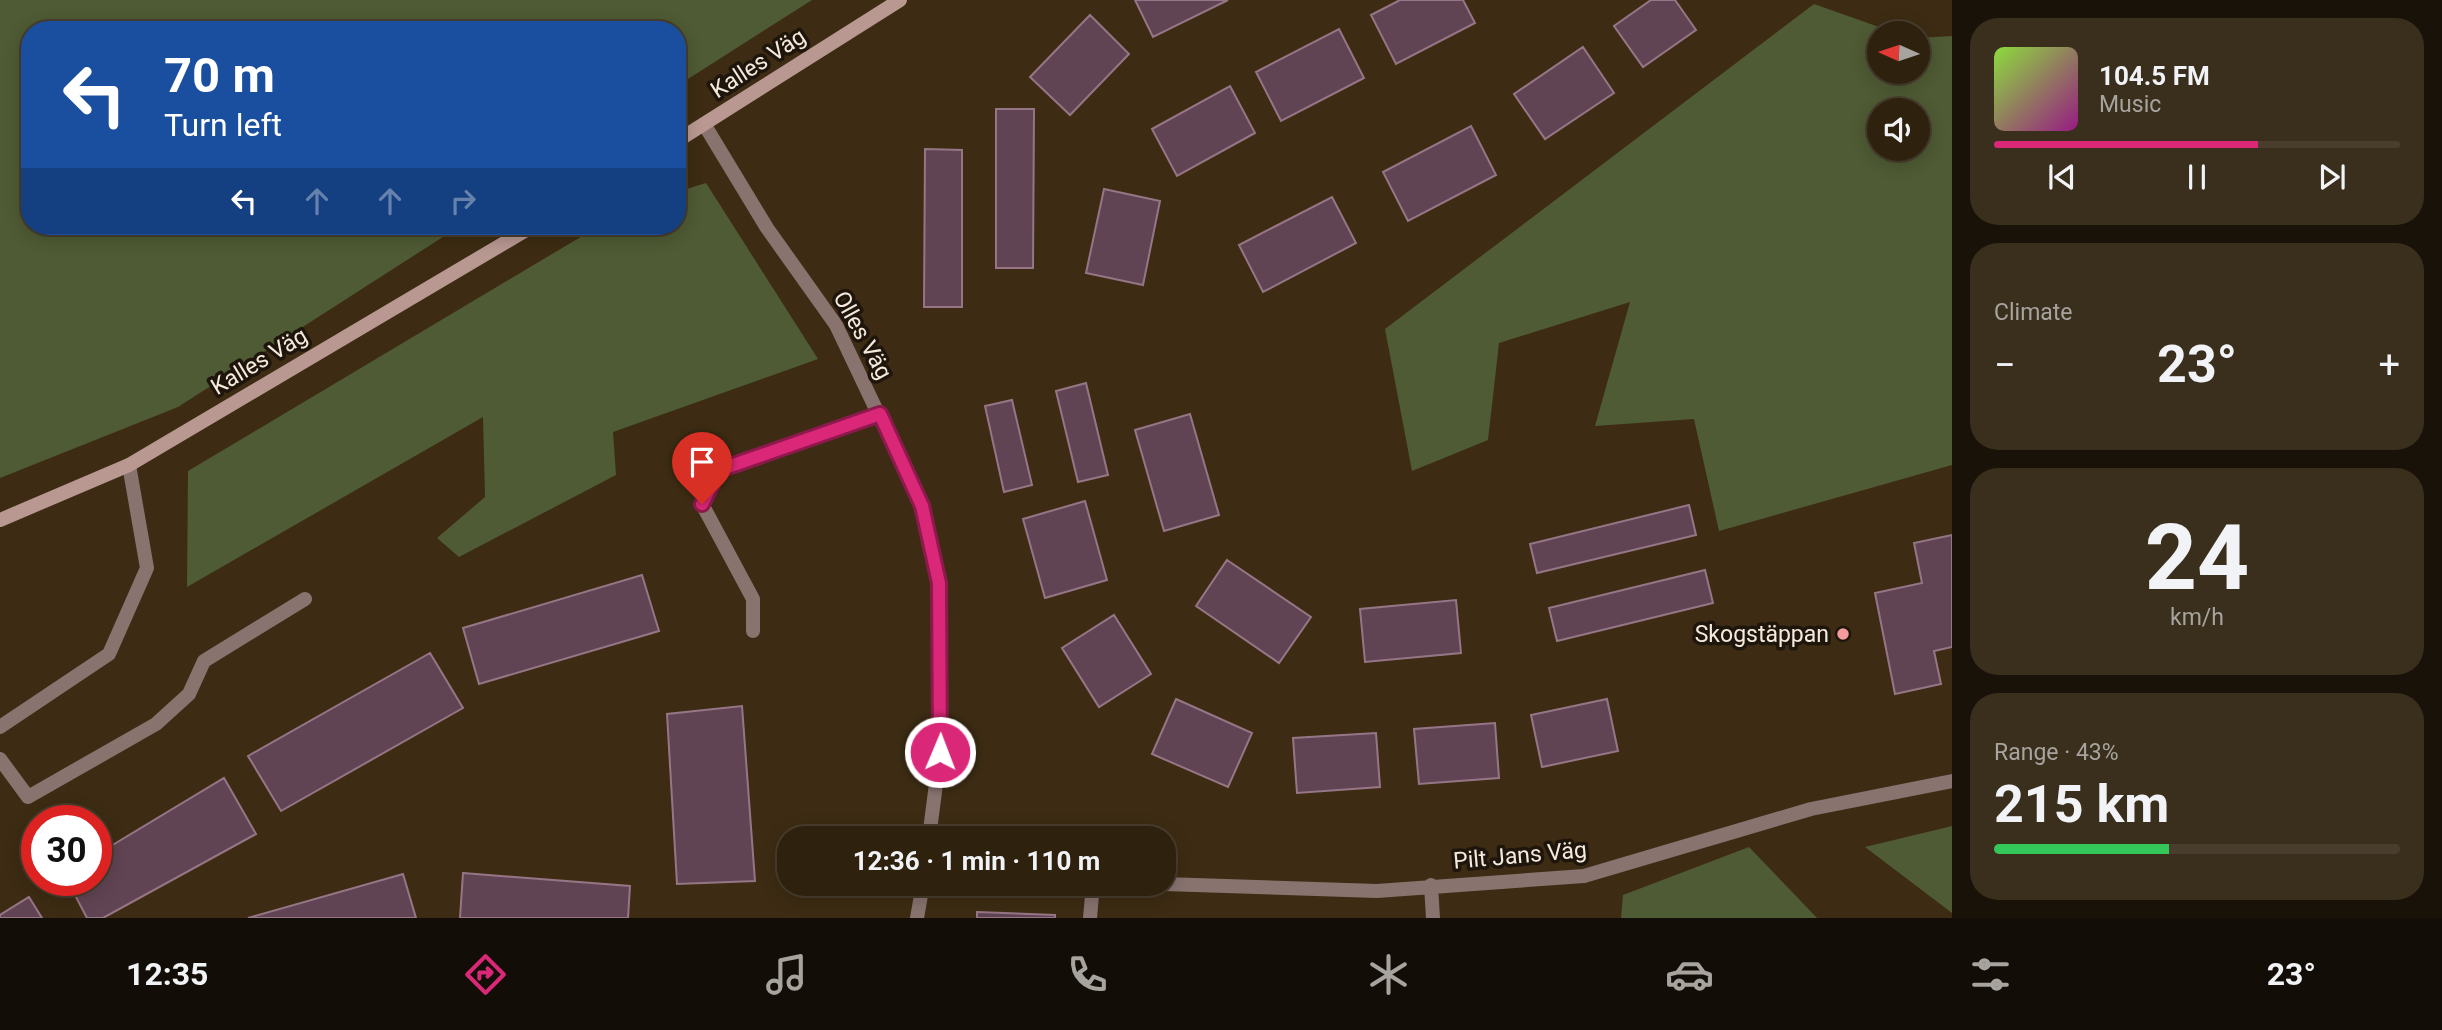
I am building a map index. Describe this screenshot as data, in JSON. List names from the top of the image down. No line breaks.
{"streets":{"street":["Kalles Väg","Olles Väg","Pilt Jans Väg"]},"crossings":[["Kalles Väg","Olles Väg"]],"places":["Skogstäppan"],"north":"left","page":{"turn":["70 m","Turn left"],"song":["104.5 FM","Music"],"tile":["Climate",["24","km/h"],["Range · 43%","215 km"]],"heat":["−","23°","+"],"limit":"30","trip":"12:36 · 1 min · 110 m","tabs":["12:35","23°"]}}
